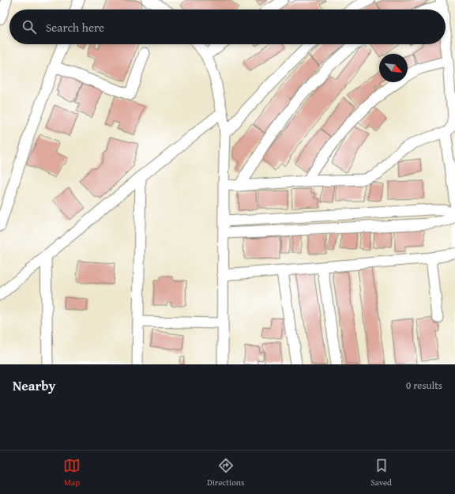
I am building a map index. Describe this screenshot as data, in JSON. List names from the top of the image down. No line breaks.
{"north":"bottom right","page":{"search":"Search here","heading":["Nearby","0 results"],"nav":["Map","Directions","Saved"]}}
